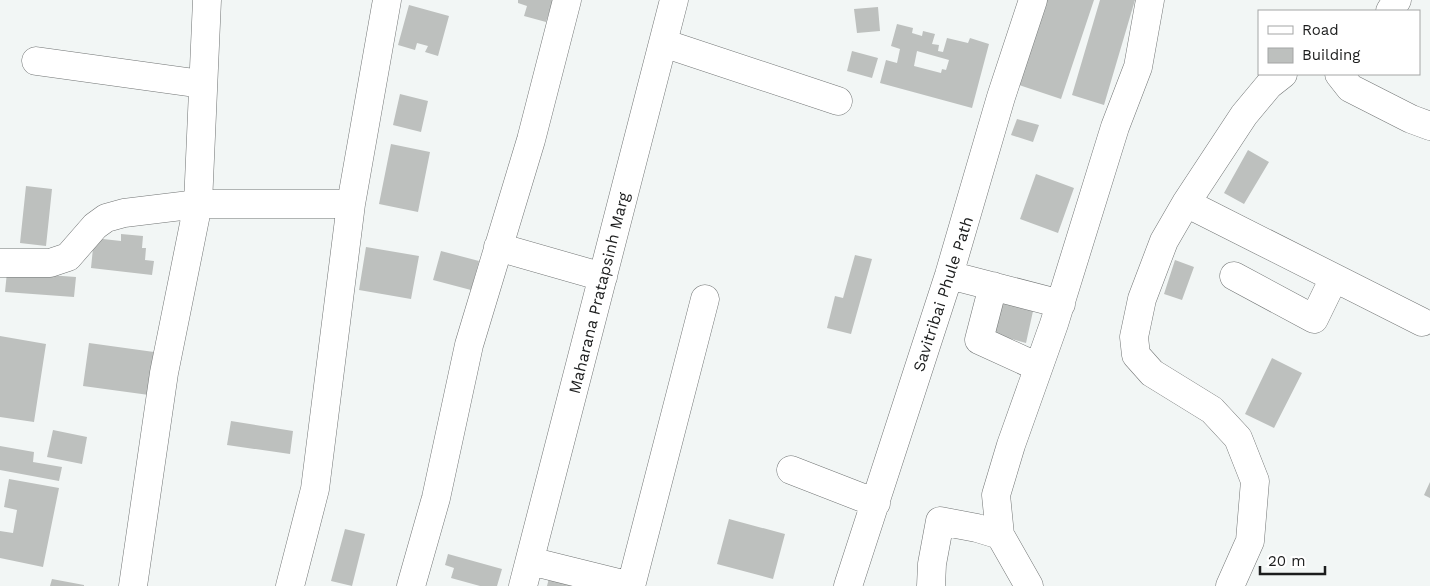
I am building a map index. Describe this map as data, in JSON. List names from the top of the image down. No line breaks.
{"streets":{"street":["Maharana Pratapsinh Marg","Savitribai Phule Path"]},"legend":["Road","Building"],"scale_bar":"20 m"}
